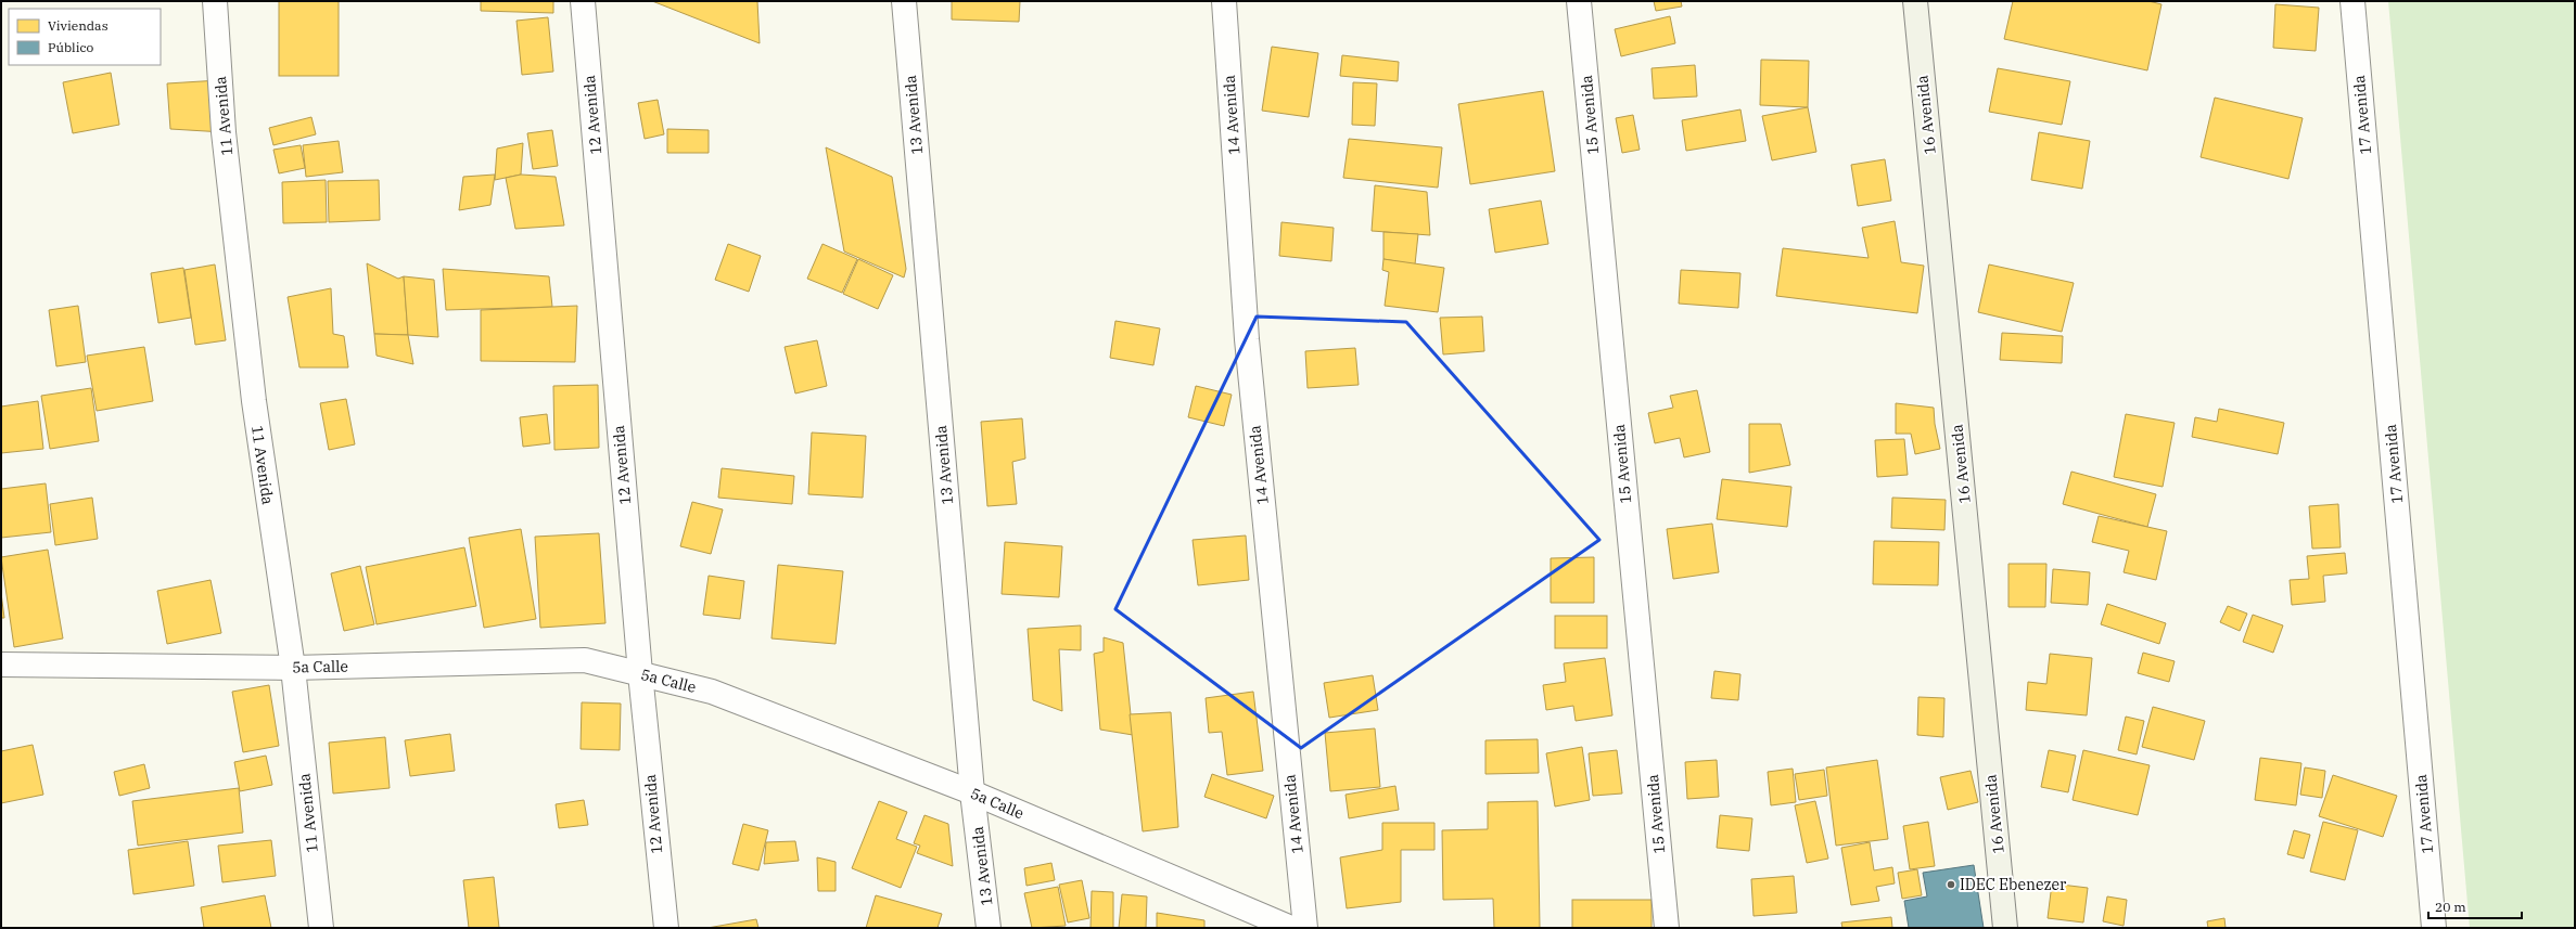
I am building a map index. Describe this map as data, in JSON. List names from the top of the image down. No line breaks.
{"streets":{"main road":["16 Avenida"],"street":["12 Avenida","13 Avenida","14 Avenida","15 Avenida","17 Avenida","11 Avenida","5a Calle"]},"crossings":[["12 Avenida","5a Calle"],["13 Avenida","5a Calle"],["11 Avenida","5a Calle"]],"places":["IDEC Ebenezer"],"legend":["Viviendas","Público"],"scale_bar":"20 m"}
